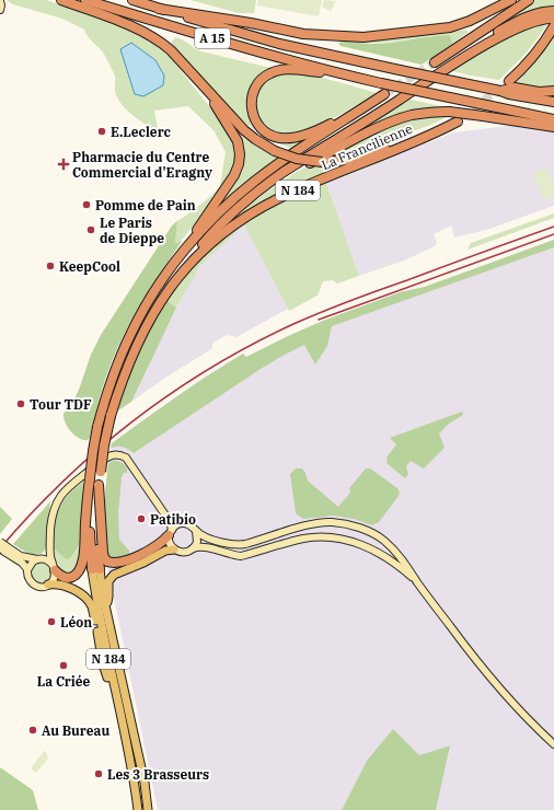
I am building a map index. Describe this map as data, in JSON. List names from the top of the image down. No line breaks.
{"streets":{"highway":["A 15","La Francilienne","N 184"]},"crossings":[["A 15","La Francilienne"],["La Francilienne","N 184"]],"places":{"other":["E.Leclerc","Pomme de Pain","Le Paris de Dieppe","KeepCool","Tour TDF","Patibio","Léon","La Criée","Au Bureau","Les 3 Brasseurs"],"health":["Pharmacie du Centre Commercial d'Eragny"]}}
